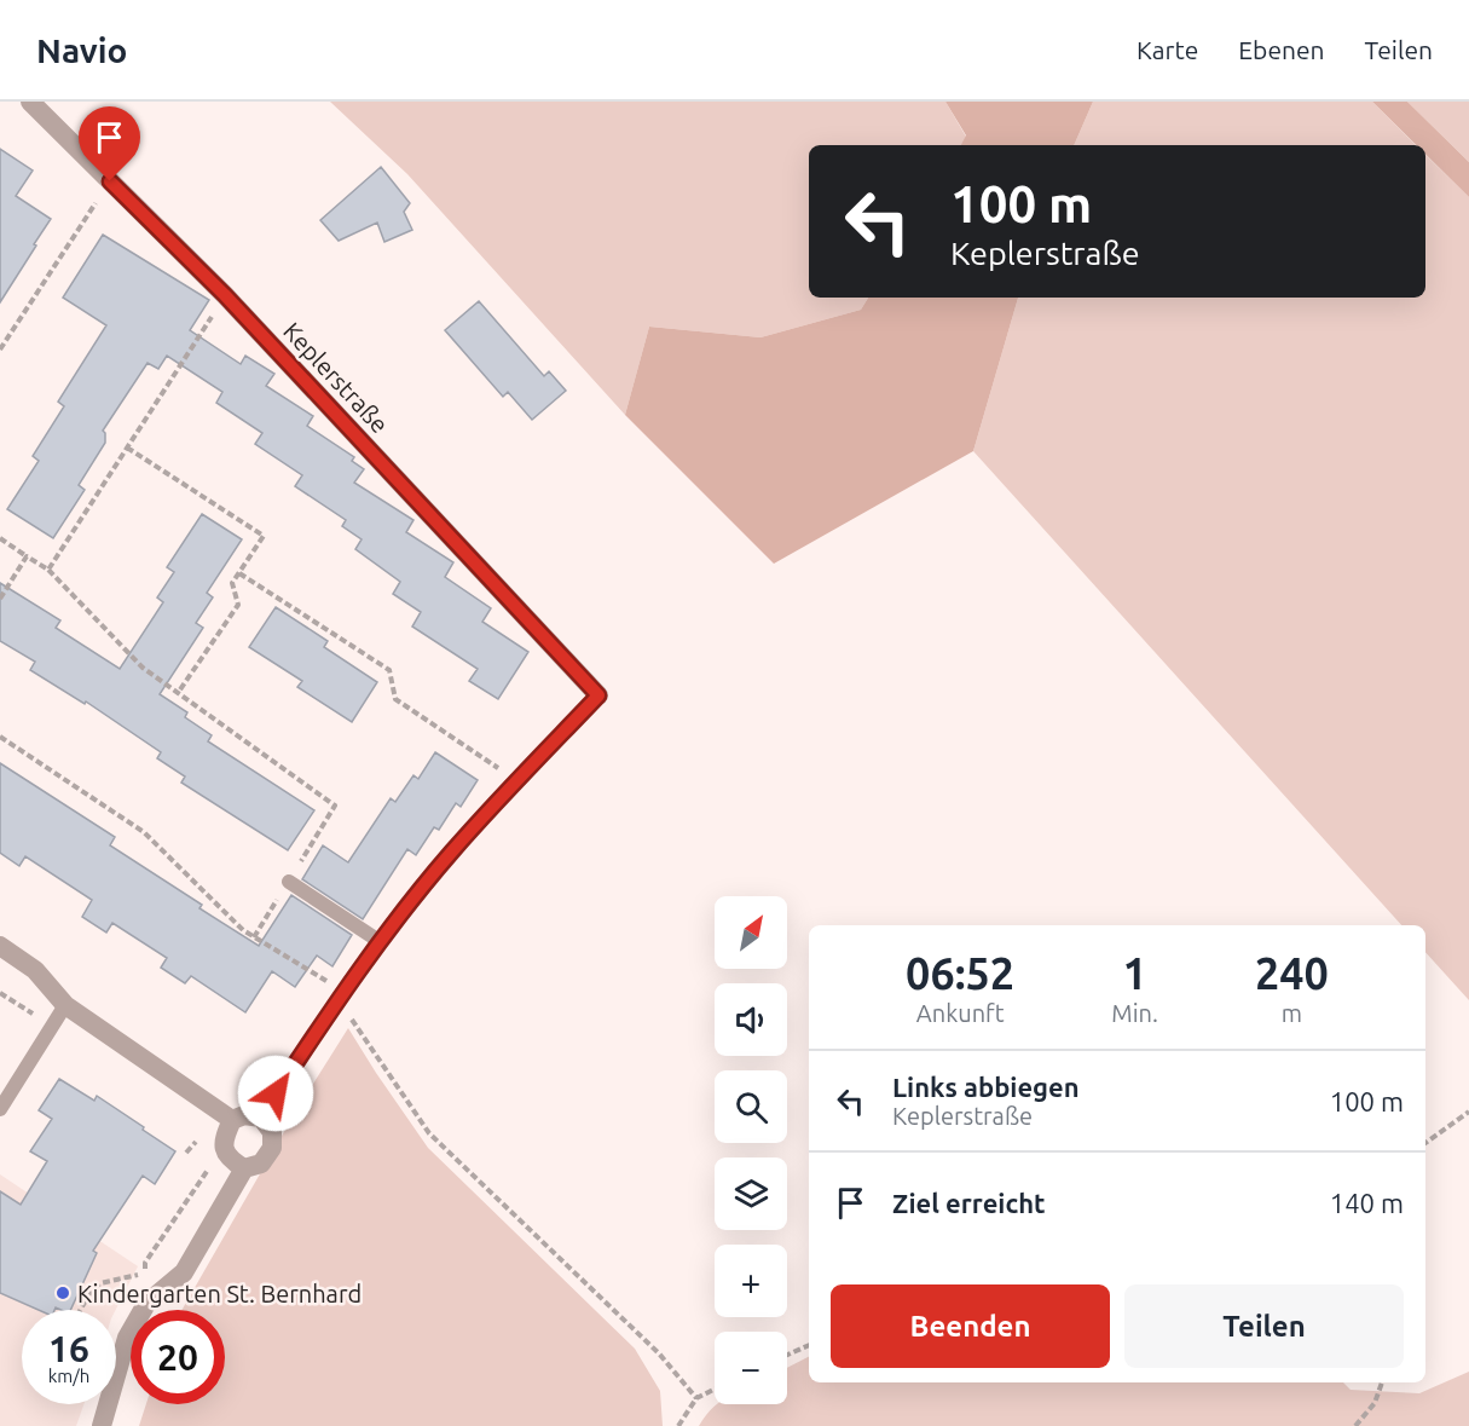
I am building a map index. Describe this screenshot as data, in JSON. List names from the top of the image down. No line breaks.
{"streets":{"street":["Keplerstraße"]},"places":["Kindergarten St. Bernhard"],"north":"top right","page":{"header":"Navio","nav":["Karte","Ebenen","Teilen"],"turn":["100 m","Keplerstraße"],"map_buttons":["+","−"],"eta":["06:52","Ankunft","1","Min.","240","m"],"list":[{"name":"Links abbiegen","note":"Keplerstraße","value":"100 m"},{"name":"Ziel erreicht","value":"140 m"}],"buttons":["Beenden","Teilen"],"speed":"16 km/h","limit":"20"}}
